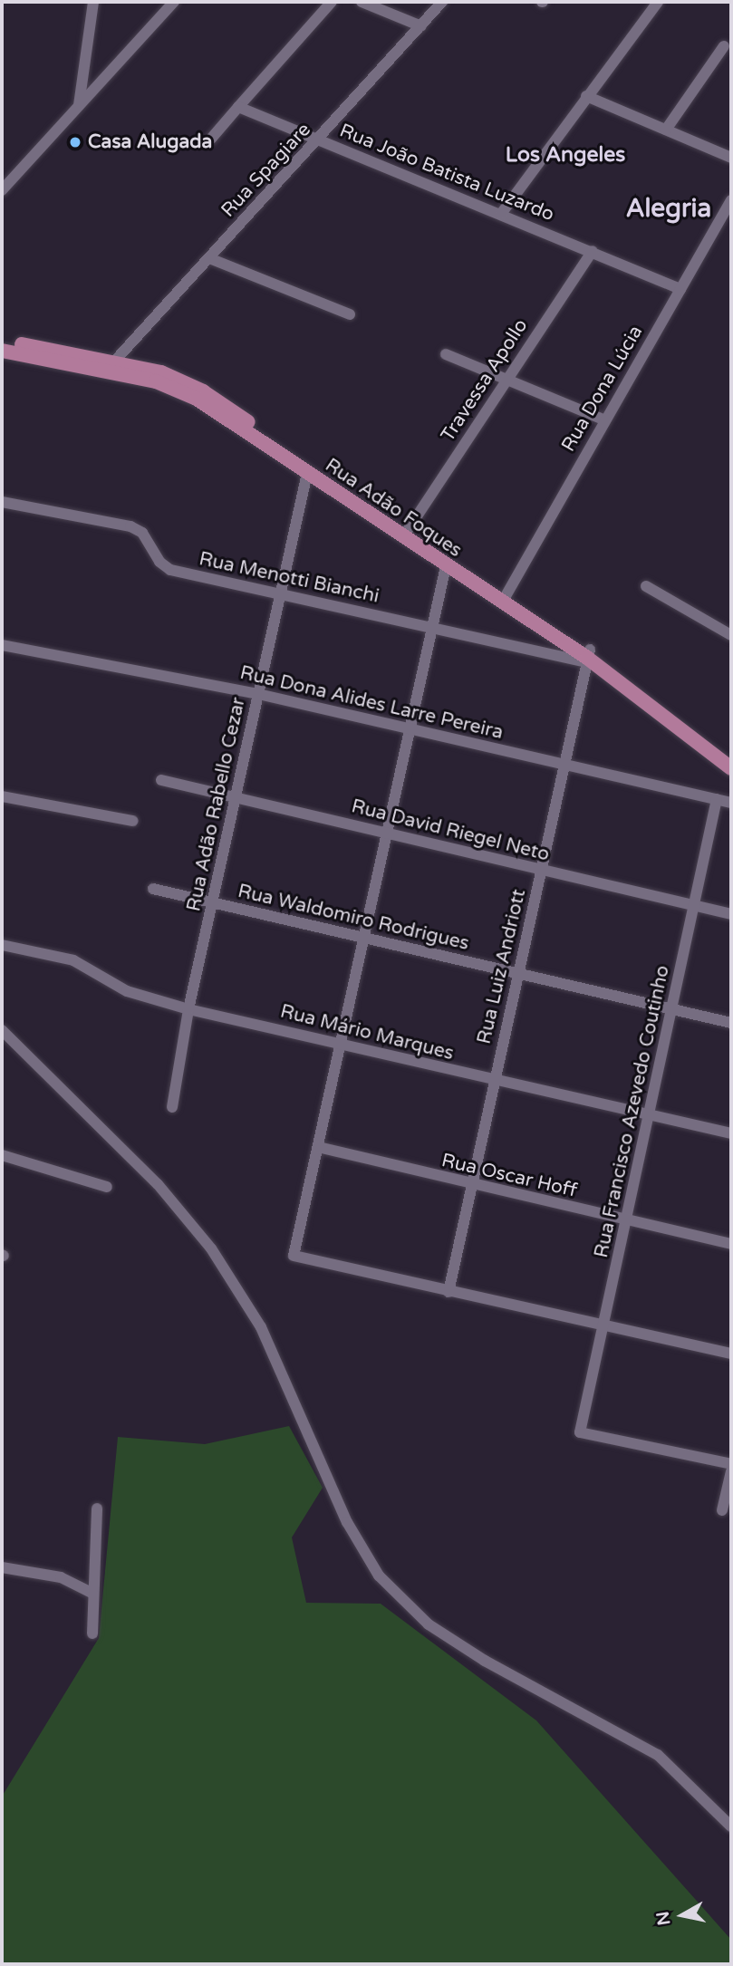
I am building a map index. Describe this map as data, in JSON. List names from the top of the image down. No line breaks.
{"streets":{"main road":["Rua Adão Foques"],"street":["Rua Spagiare","Rua João Batista Luzardo","Travessa Apollo","Rua Dona Lúcia","Rua Menotti Bianchi","Rua Dona Alides Larre Pereira","Rua Adão Rabello Cezar","Rua David Riegel Neto","Rua Waldomiro Rodrigues","Rua Luiz Andriott","Rua Mário Marques","Rua Francisco Azevedo Coutinho","Rua Oscar Hoff"]},"crossings":[["Rua Spagiare","Rua João Batista Luzardo"],["Rua Spagiare","Rua Adão Foques"],["Rua João Batista Luzardo","Travessa Apollo"],["Rua João Batista Luzardo","Rua Dona Lúcia"],["Travessa Apollo","Rua Adão Foques"],["Rua Dona Lúcia","Rua Adão Foques"],["Rua Adão Foques","Rua Menotti Bianchi"],["Rua Adão Foques","Rua Adão Rabello Cezar"],["Rua Adão Foques","Rua Luiz Andriott"],["Rua Menotti Bianchi","Rua Adão Rabello Cezar"],["Rua Menotti Bianchi","Rua Luiz Andriott"],["Rua Dona Alides Larre Pereira","Rua Adão Rabello Cezar"],["Rua Dona Alides Larre Pereira","Rua Luiz Andriott"],["Rua Dona Alides Larre Pereira","Rua Francisco Azevedo Coutinho"],["Rua Adão Rabello Cezar","Rua David Riegel Neto"],["Rua Adão Rabello Cezar","Rua Waldomiro Rodrigues"],["Rua Adão Rabello Cezar","Rua Mário Marques"],["Rua David Riegel Neto","Rua Luiz Andriott"],["Rua David Riegel Neto","Rua Francisco Azevedo Coutinho"],["Rua Waldomiro Rodrigues","Rua Luiz Andriott"],["Rua Waldomiro Rodrigues","Rua Francisco Azevedo Coutinho"],["Rua Luiz Andriott","Rua Mário Marques"],["Rua Luiz Andriott","Rua Oscar Hoff"],["Rua Mário Marques","Rua Francisco Azevedo Coutinho"],["Rua Francisco Azevedo Coutinho","Rua Oscar Hoff"]],"districts":["Los Angeles","Alegria"],"places":["Casa Alugada"],"north":"left"}
